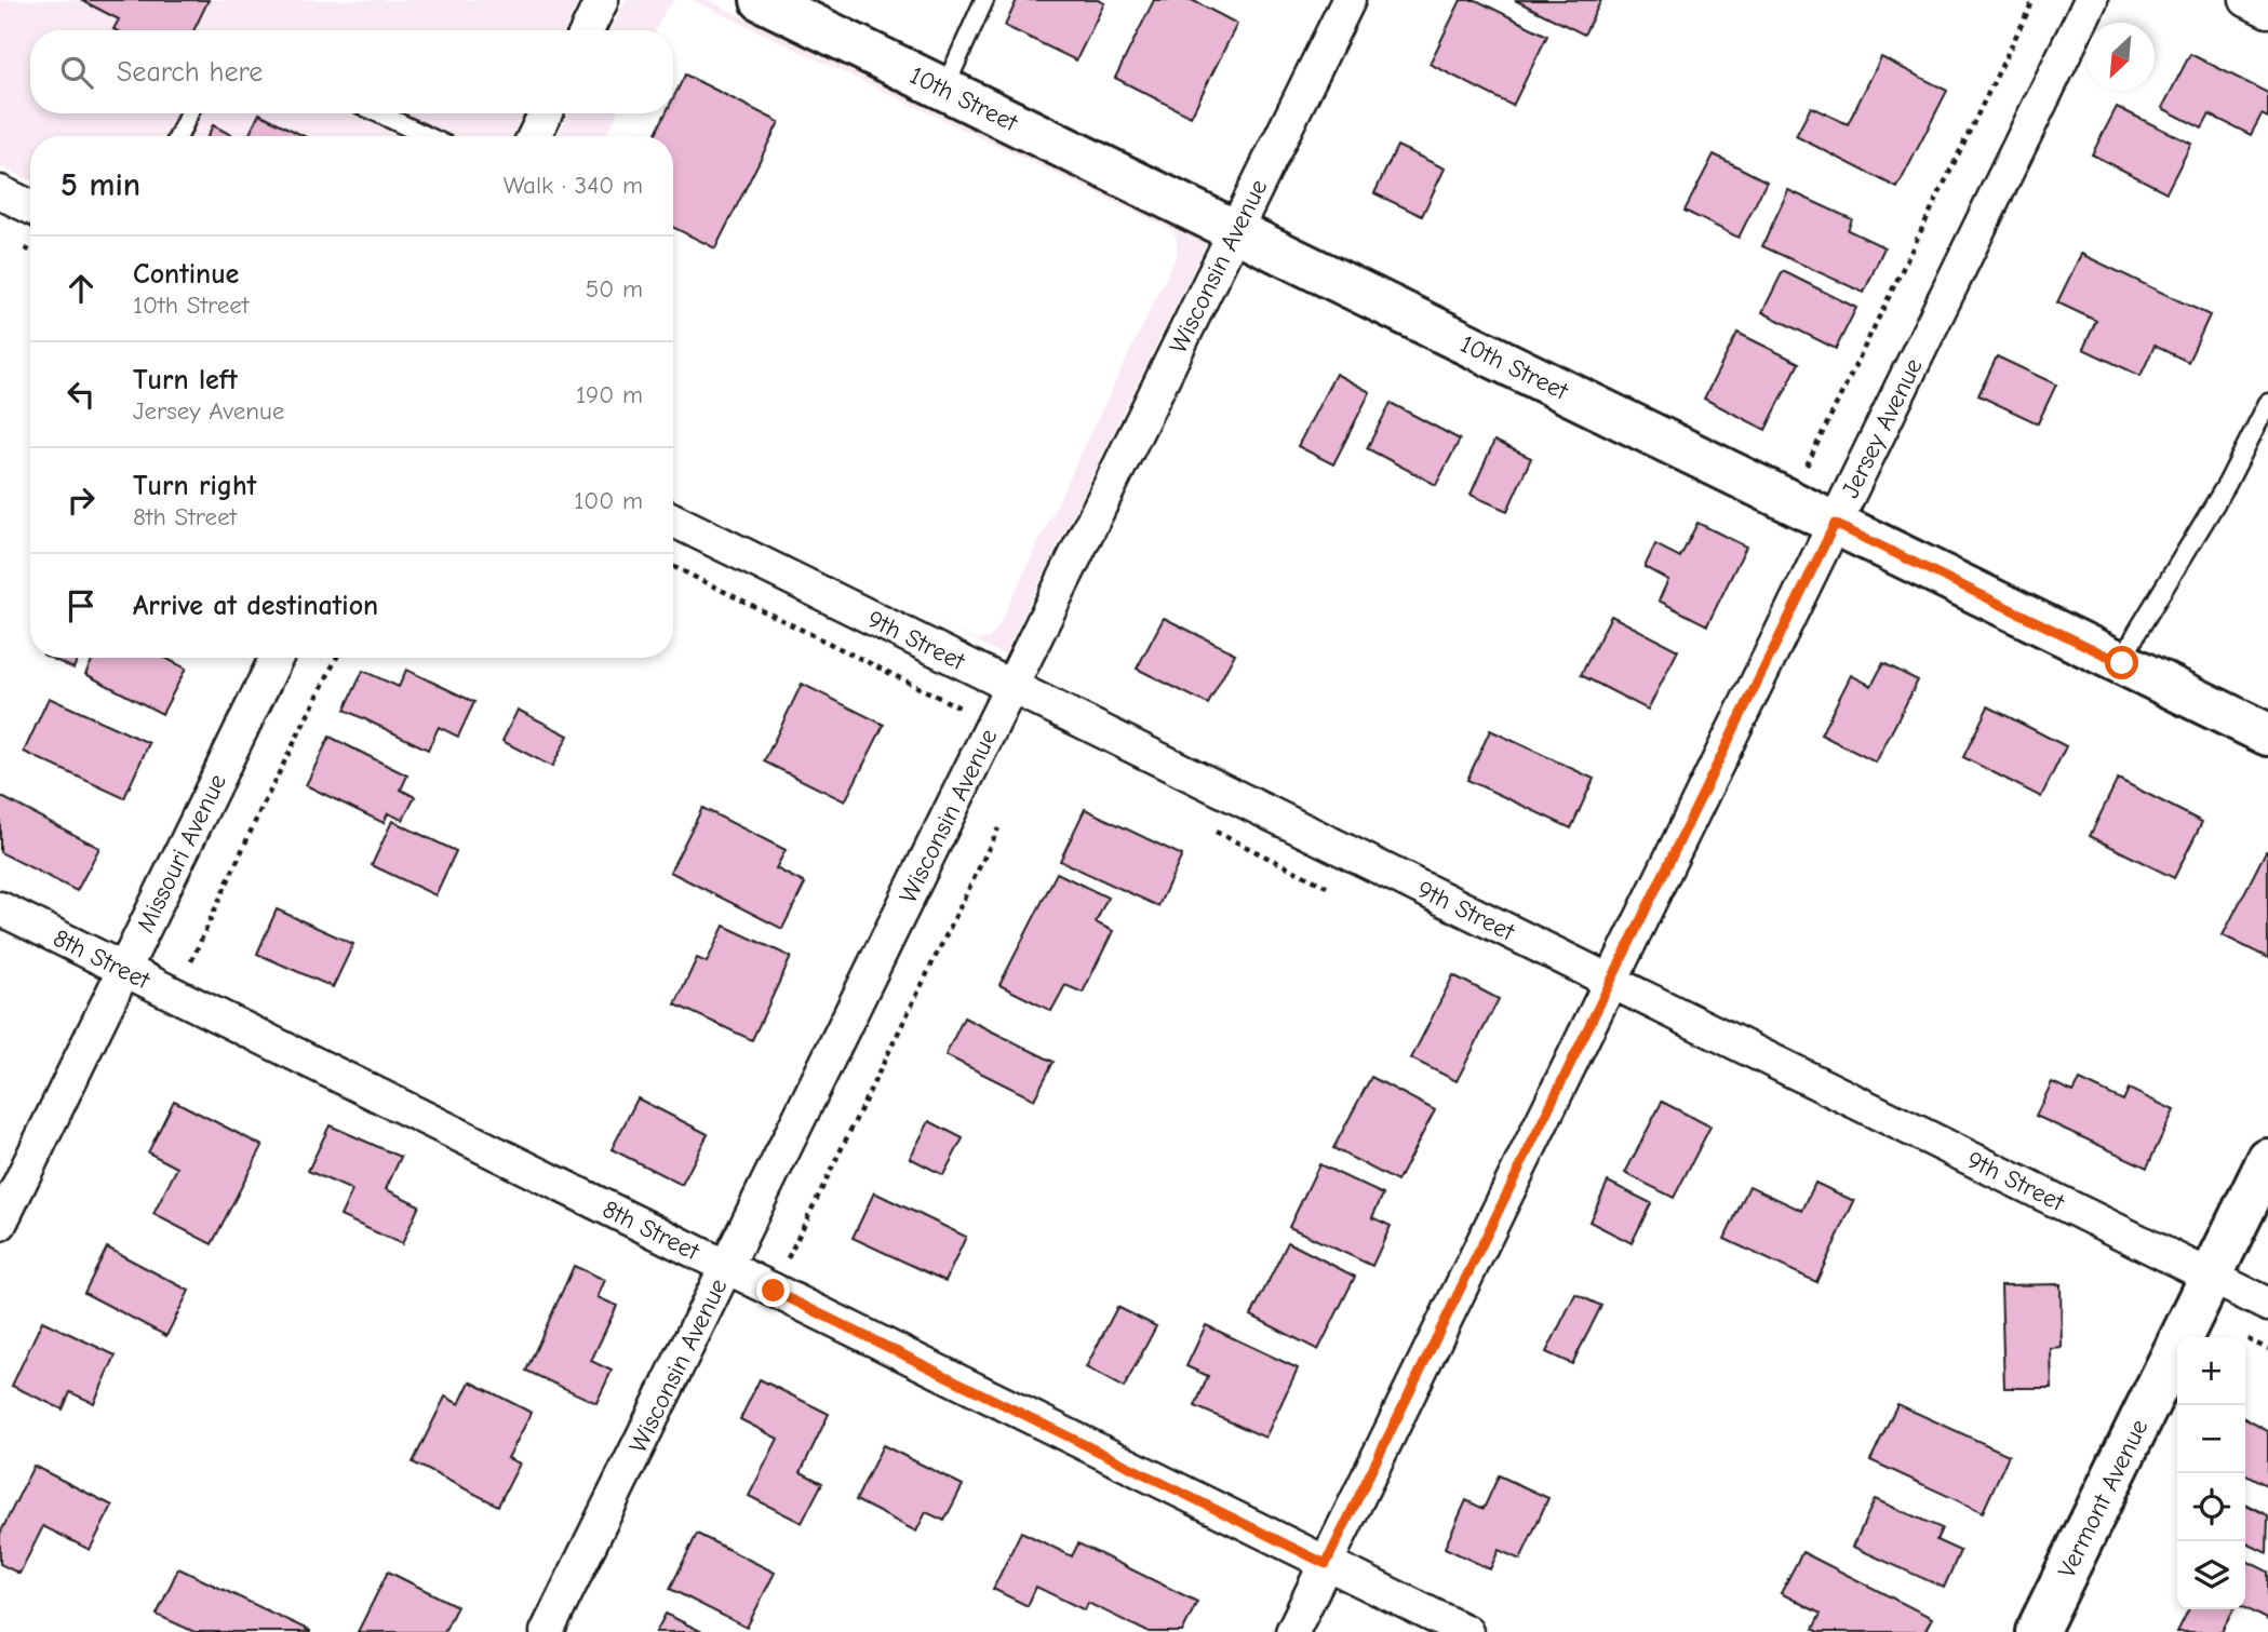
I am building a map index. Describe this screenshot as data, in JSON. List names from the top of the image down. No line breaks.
{"streets":{"street":["10th Street","Wisconsin Avenue","Jersey Avenue","9th Street","Missouri Avenue","8th Street","Vermont Avenue"]},"crossings":[["10th Street","Wisconsin Avenue"],["10th Street","Jersey Avenue"],["Wisconsin Avenue","9th Street"],["Wisconsin Avenue","8th Street"],["Jersey Avenue","9th Street"],["Jersey Avenue","8th Street"],["9th Street","Vermont Avenue"],["Missouri Avenue","8th Street"]],"north":"bottom left","page":{"search":"Search here","heading":["5 min","Walk · 340 m"],"list":[["Continue","10th Street","50 m"],["Turn left","Jersey Avenue","190 m"],["Turn right","8th Street","100 m"],"Arrive at destination"],"map_buttons":["+","−"]}}
